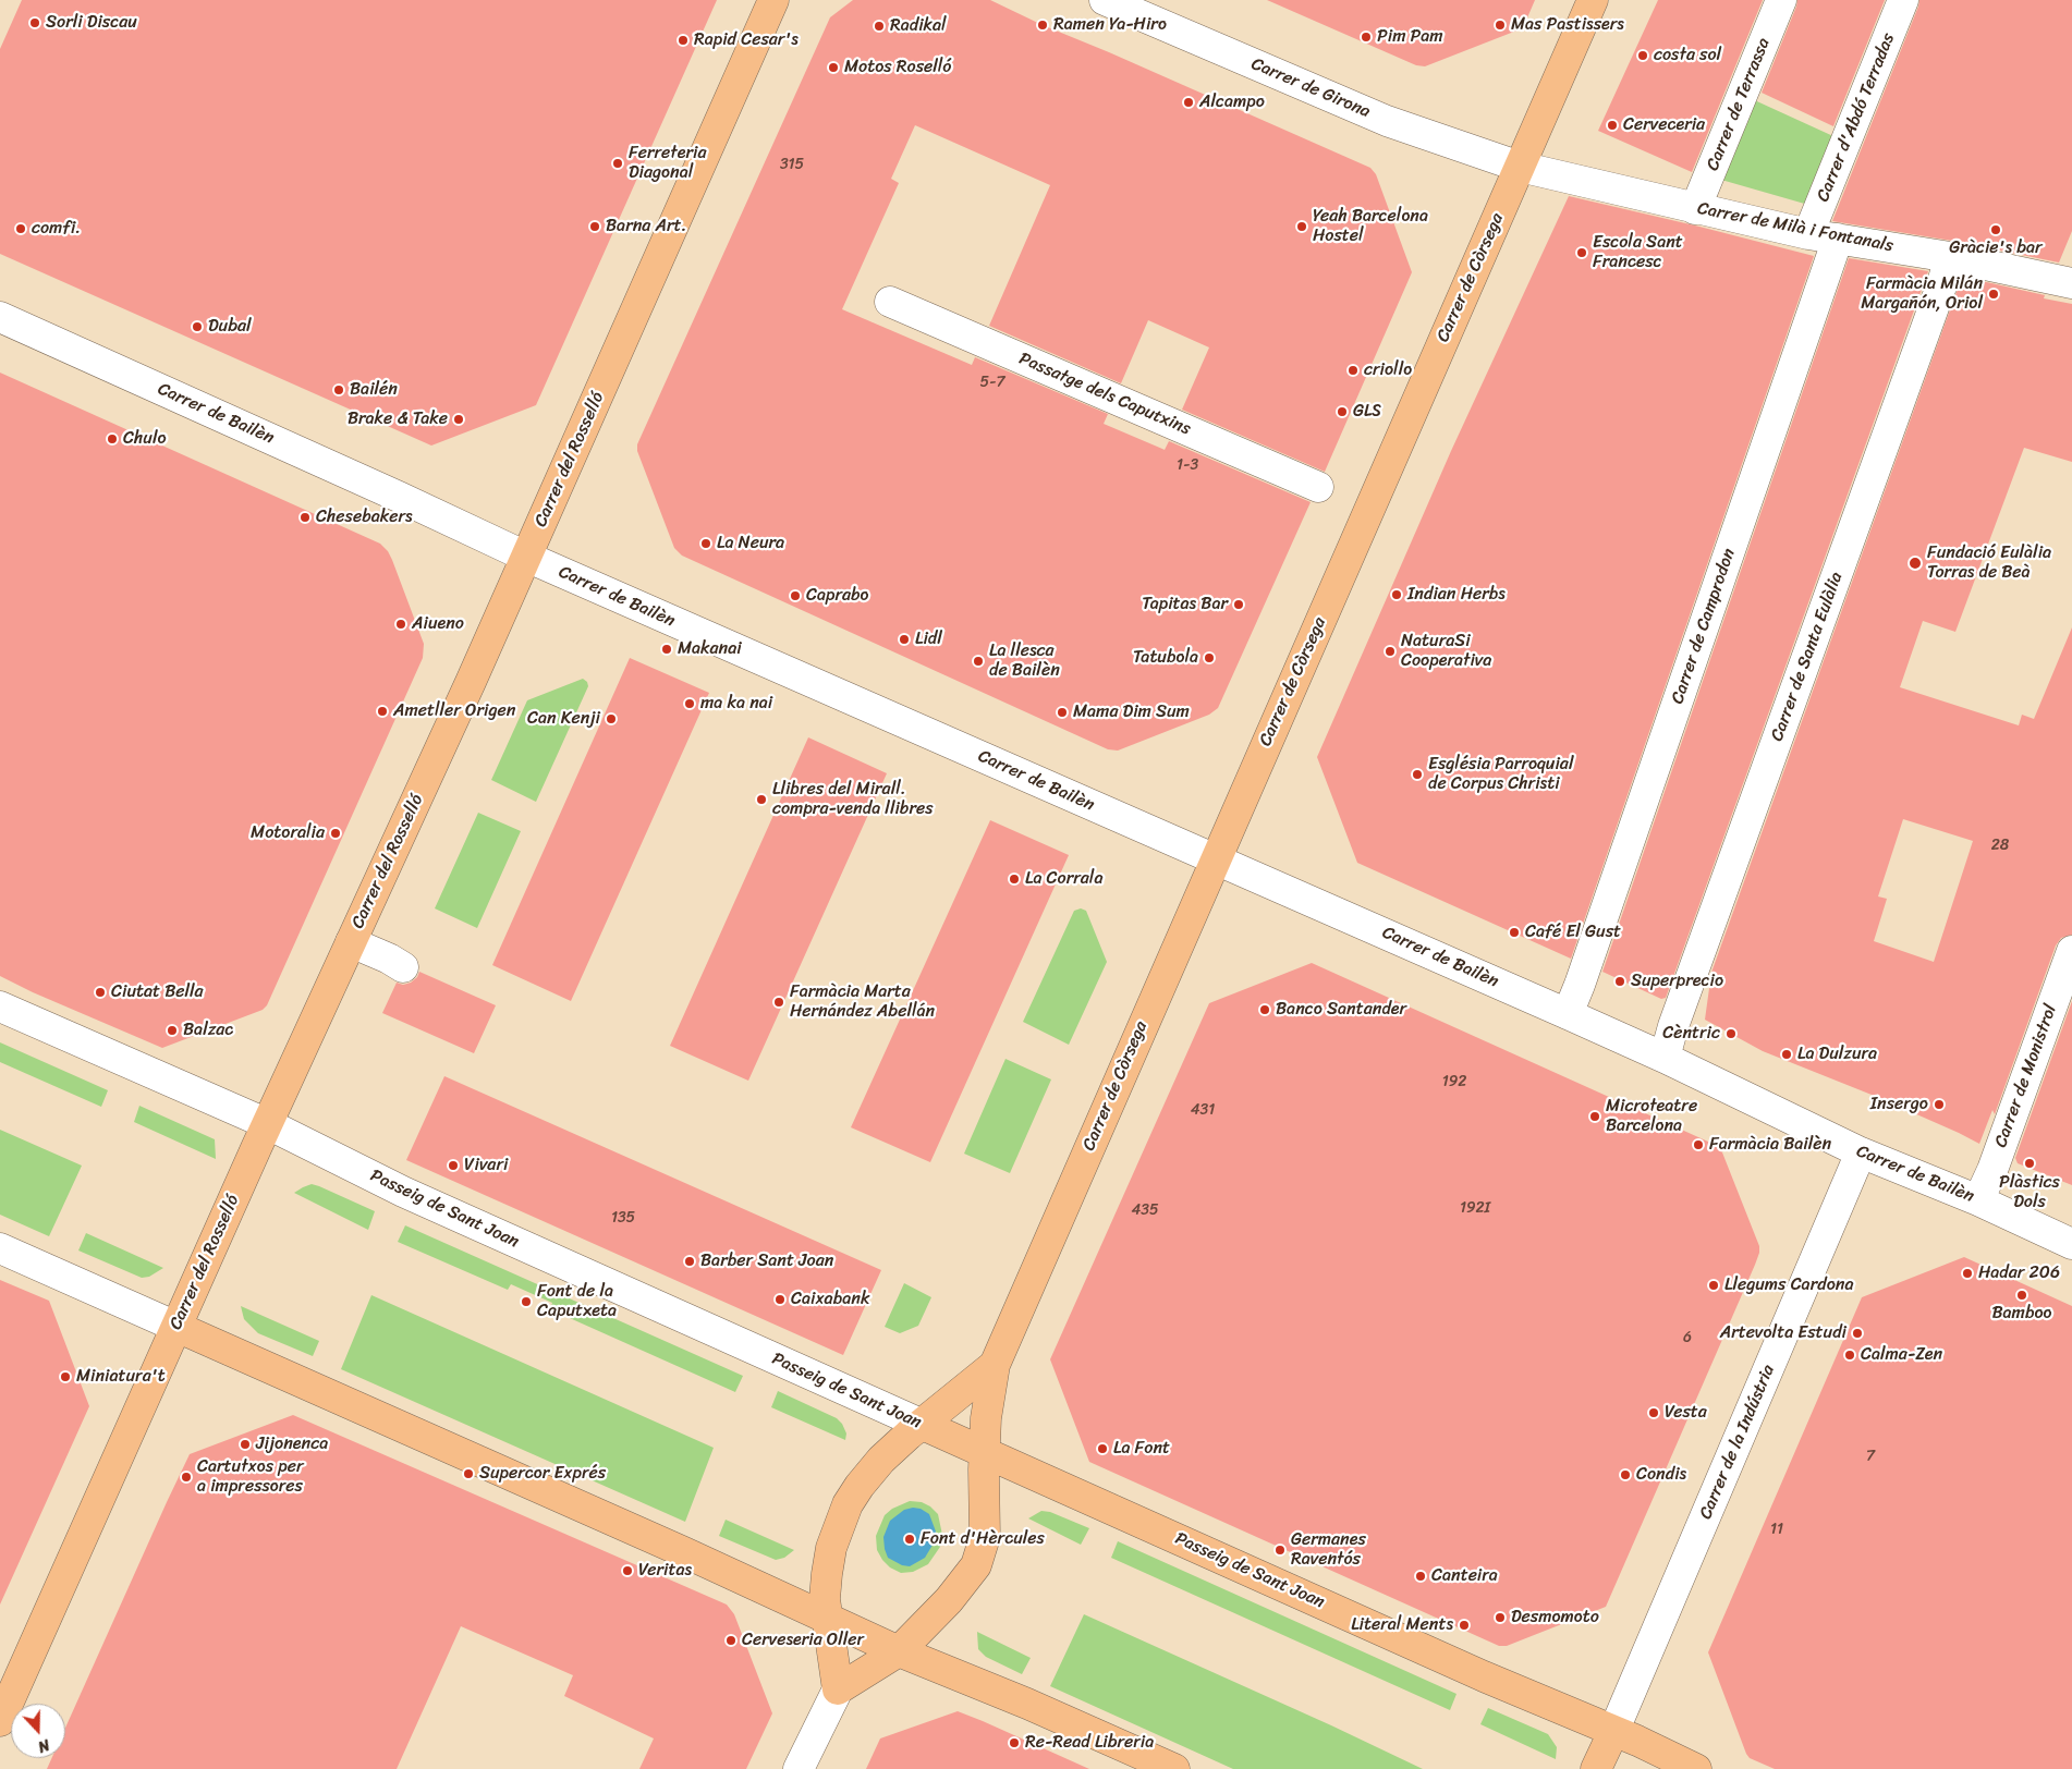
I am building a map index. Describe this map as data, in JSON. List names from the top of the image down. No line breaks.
{"streets":{"main road":["Carrer de Còrsega","Carrer del Rosselló","Passeig de Sant Joan"],"street":["Carrer de Girona","Carrer de Terrassa","Carrer d'Abdó Terradas","Carrer de Milà i Fontanals","Passatge dels Caputxins","Carrer de Bailèn","Carrer de Camprodon","Carrer de Santa Eulàlia","Carrer de Monistrol","Carrer de la Indústria"]},"crossings":[["Carrer de Girona","Carrer de Milà i Fontanals"],["Carrer de Girona","Carrer de Còrsega"],["Carrer de Terrassa","Carrer de Milà i Fontanals"],["Carrer d'Abdó Terradas","Carrer de Milà i Fontanals"],["Carrer de Milà i Fontanals","Carrer de Còrsega"],["Carrer de Milà i Fontanals","Carrer de Camprodon"],["Carrer de Milà i Fontanals","Carrer de Santa Eulàlia"],["Carrer de Còrsega","Carrer de Bailèn"],["Carrer de Bailèn","Carrer del Rosselló"],["Carrer de Bailèn","Carrer de Camprodon"],["Carrer de Bailèn","Carrer de Santa Eulàlia"],["Carrer de Bailèn","Carrer de Monistrol"],["Carrer de Bailèn","Carrer de la Indústria"],["Carrer del Rosselló","Passeig de Sant Joan"],["Passeig de Sant Joan","Carrer de la Indústria"]],"places":["Sorli Discau","Ramen Ya-Hiro","Mas Pastissers","Radikal","Pim Pam","Rapid Cesar's","costa sol","Motos Roselló","Alcampo","Cerveceria","Ferreteria Diagonal","Barna Art.","Yeah Barcelona Hostel","comfi.","Gràcie's bar","Escola Sant Francesc","Farmàcia Milán Margañón, Oriol","Dubal","criollo","Bailén","GLS","Brake & Take","Chulo","Chesebakers","La Neura","Fundació Eulàlia Torras de Beà","Indian Herbs","Caprabo","Tapitas Bar","Aiueno","Lidl","Makanai","NaturaSi Cooperativa","Tatubola","La llesca de Bailèn","ma ka nai","Ametller Origen","Mama Dim Sum","Can Kenji","Església Parroquial de Corpus Christi","Llibres del Mirall. compra-venda llibres","Motoralia","La Corrala","Café El Gust","Superprecio","Ciutat Bella","Farmàcia Marta Hernández Abellán","Banco Santander","Balzac","Cèntric","La Dulzura","Insergo","Microteatre Barcelona","Farmàcia Bailèn","Plàstics Dols","Vivari","Barber Sant Joan","Hadar 206","Llegums Cardona","Bamboo","Caixabank","Font de la Caputxeta","Artevolta Estudi","Calma-Zen","Miniatura't","Vesta","Jijonenca","La Font","Supercor Exprés","Condis","Cartutxos per a impressores","Font d'Hèrcules","Germanes Raventós","Veritas","Canteira","Desmomoto","Literal Ments","Cerveseria Oller","Re-Read Libreria"],"house_numbers":["315","5-7","1-3","28","192","431","192I","435","135","6","7","11"],"north":"bottom"}
